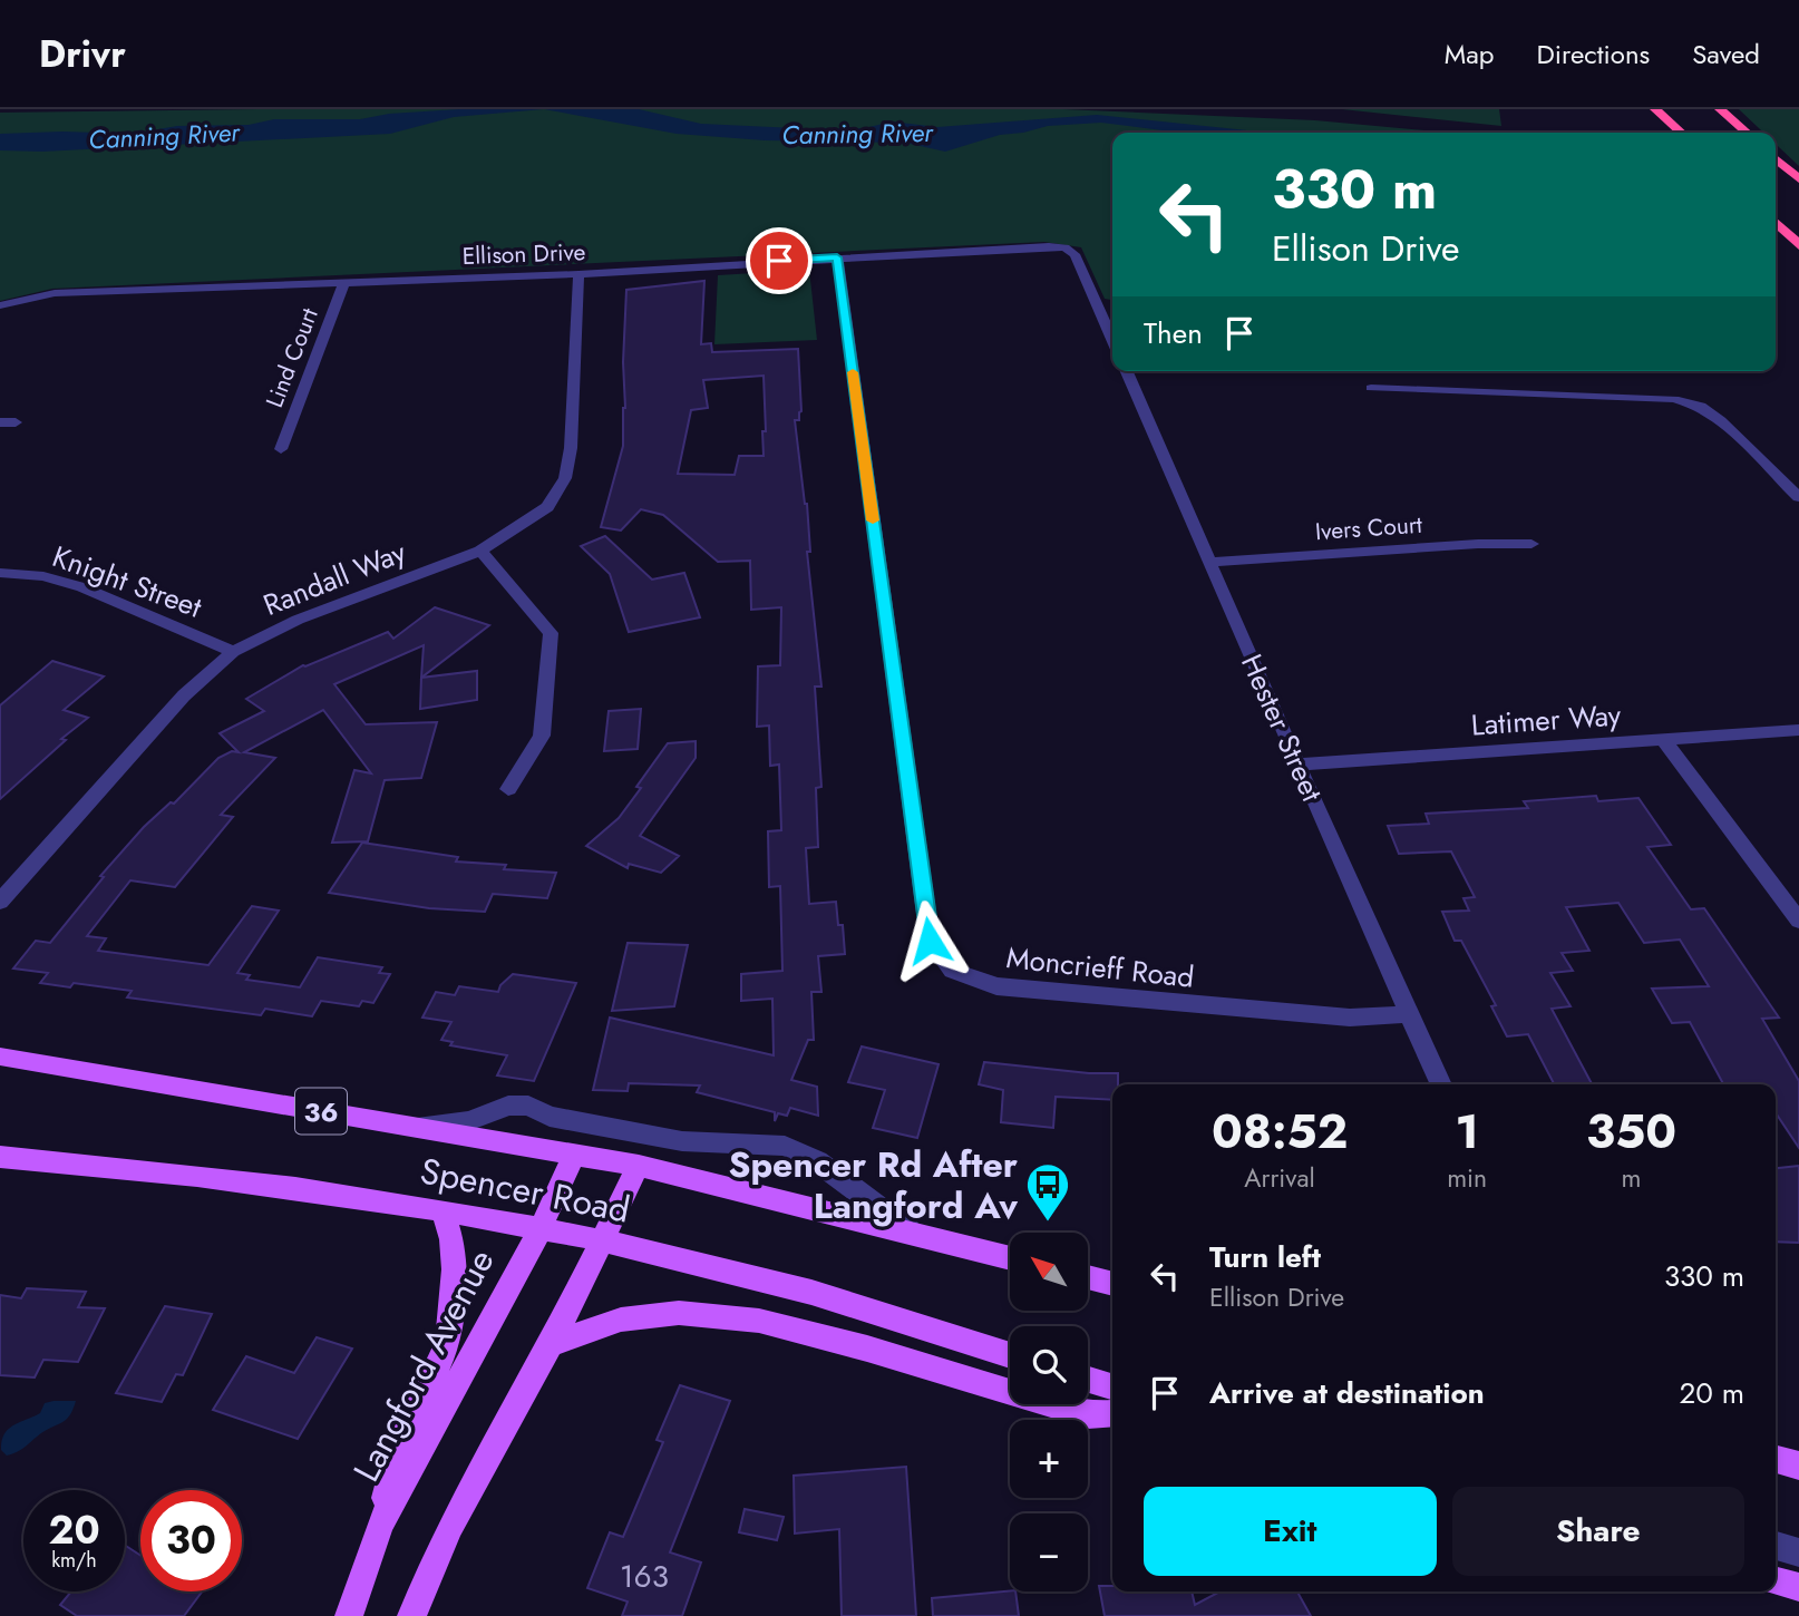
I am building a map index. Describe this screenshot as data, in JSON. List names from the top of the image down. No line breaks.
{"streets":{"main road":["36","Spencer Road","Langford Avenue"],"street":["Ellison Drive","Lind Court","Ivers Court","Randall Way","Knight Street","Latimer Way","Hester Street","Moncrieff Road"]},"crossings":[["Ellison Drive","Lind Court"],["Ellison Drive","Randall Way"],["Ellison Drive","Moncrieff Road"],["Ivers Court","Hester Street"],["Randall Way","Knight Street"],["Latimer Way","Hester Street"],["Hester Street","Moncrieff Road"],["Spencer Road","Langford Avenue"]],"water":["Canning River"],"places":{"bus stop":["Spencer Rd After Langford Av"]},"house_numbers":["163"],"north":"top left","page":{"header":"Drivr","nav":["Map","Directions","Saved"],"turn":["330 m","Ellison Drive"],"then":"Then","eta":["08:52","Arrival","1","min","350","m"],"list":[{"name":"Turn left","note":"Ellison Drive","value":"330 m"},{"name":"Arrive at destination","value":"20 m"}],"map_buttons":["+","−"],"buttons":["Exit","Share"],"speed":"20 km/h","limit":"30"}}
